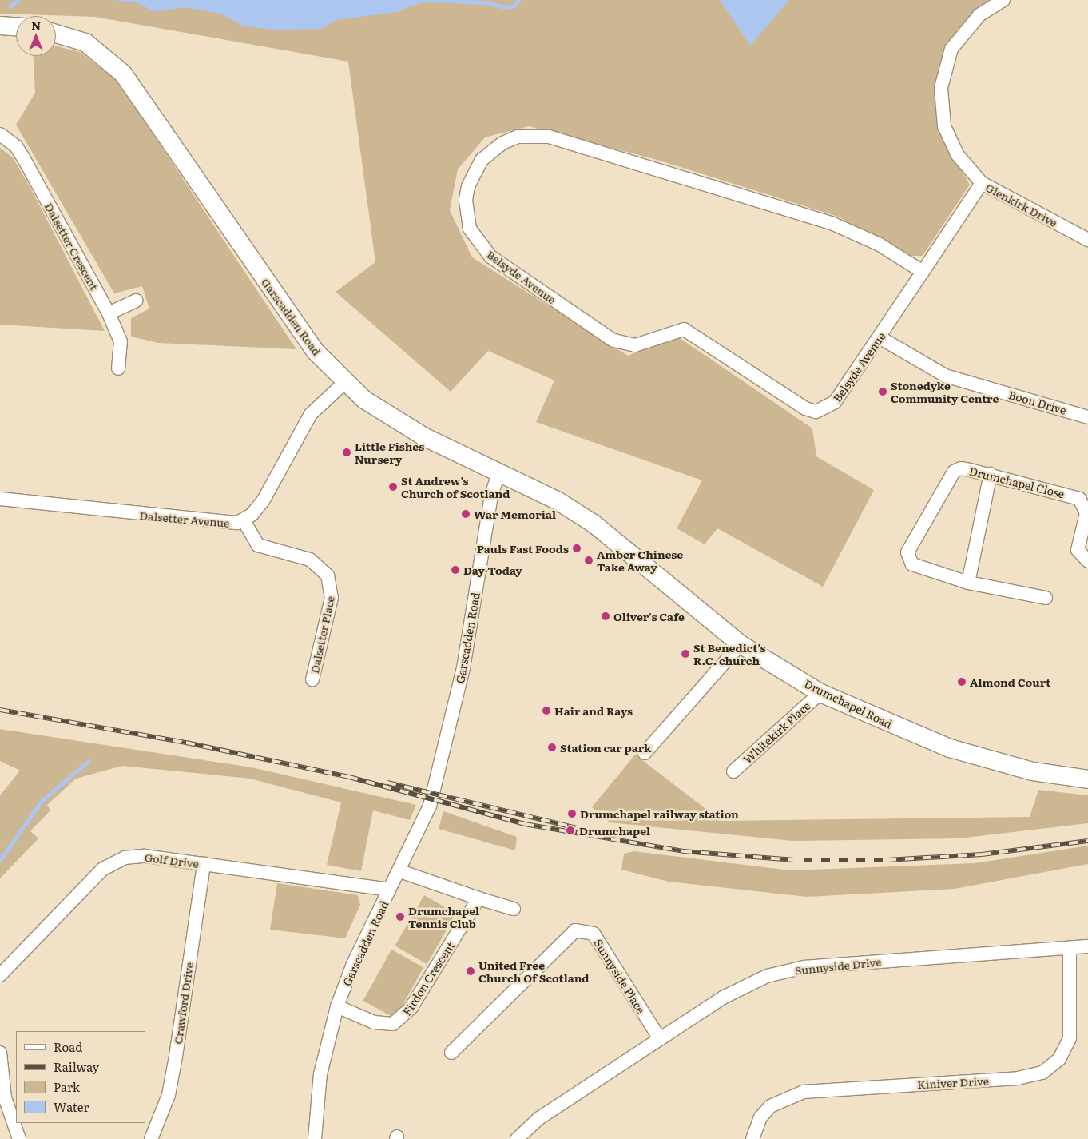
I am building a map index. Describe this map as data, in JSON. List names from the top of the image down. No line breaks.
{"streets":{"street":["Glenkirk Drive","Dalsetter Crescent","Belsyde Avenue","Garscadden Road","Boon Drive","Drumchapel Close","Dalsetter Avenue","Dalsetter Place","Drumchapel Road","Whitekirk Place","Golf Drive","Sunnyside Drive","Sunnyside Place","Firdon Crescent","Crawford Drive","Kiniver Drive"]},"crossings":[["Glenkirk Drive","Belsyde Avenue"],["Belsyde Avenue","Boon Drive"],["Garscadden Road","Dalsetter Avenue"],["Garscadden Road","Drumchapel Road"],["Garscadden Road","Golf Drive"],["Garscadden Road","Firdon Crescent"],["Dalsetter Avenue","Dalsetter Place"],["Drumchapel Road","Whitekirk Place"],["Golf Drive","Crawford Drive"],["Sunnyside Drive","Sunnyside Place"],["Sunnyside Drive","Kiniver Drive"]],"places":["Stonedyke Community Centre","Little Fishes Nursery","St Andrew's Church of Scotland","War Memorial","Pauls Fast Foods","Amber Chinese Take Away","Day-Today","Oliver's Cafe","St Benedict's R.C. church","Almond Court","Hair and Rays","Station car park","Drumchapel railway station","Drumchapel","Drumchapel Tennis Club","United Free Church Of Scotland"],"legend":["Road","Railway","Park","Water"],"north":"top"}
